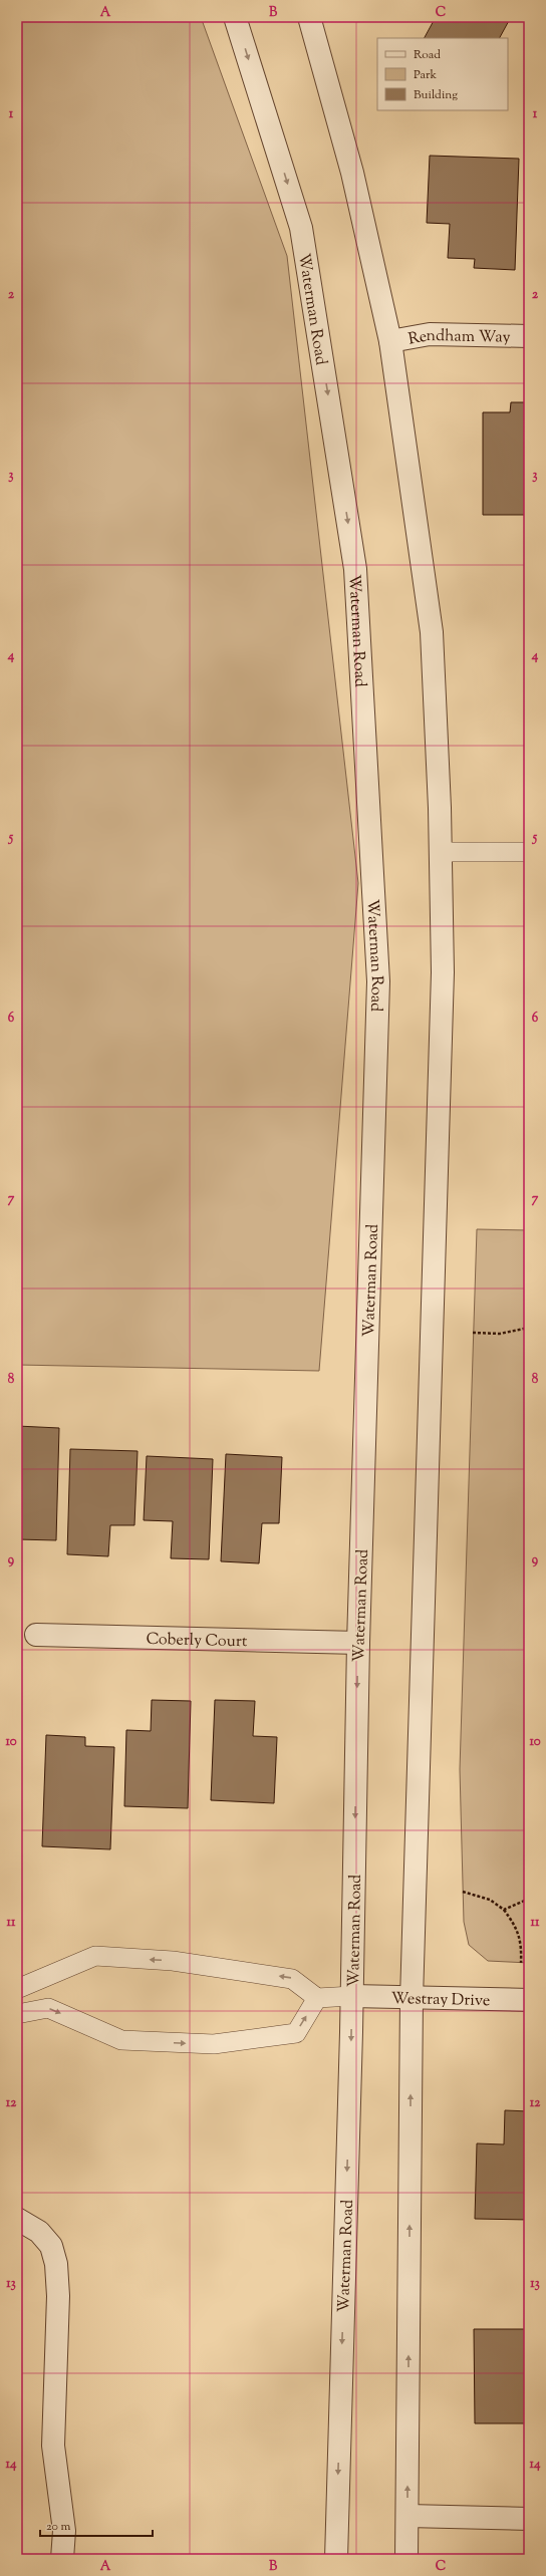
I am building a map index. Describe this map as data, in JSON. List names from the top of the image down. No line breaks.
{"streets":{"street":["Waterman Road","Rendham Way","Coberly Court","Westray Drive"]},"crossings":[["Waterman Road","Coberly Court"],["Waterman Road","Westray Drive"]],"legend":["Road","Park","Building"],"scale_bar":"20 m","grid":{"columns":["A","B","C"],"rows":["1","2","3","4","5","6","7","8","9","10","11","12","13","14"]}}
